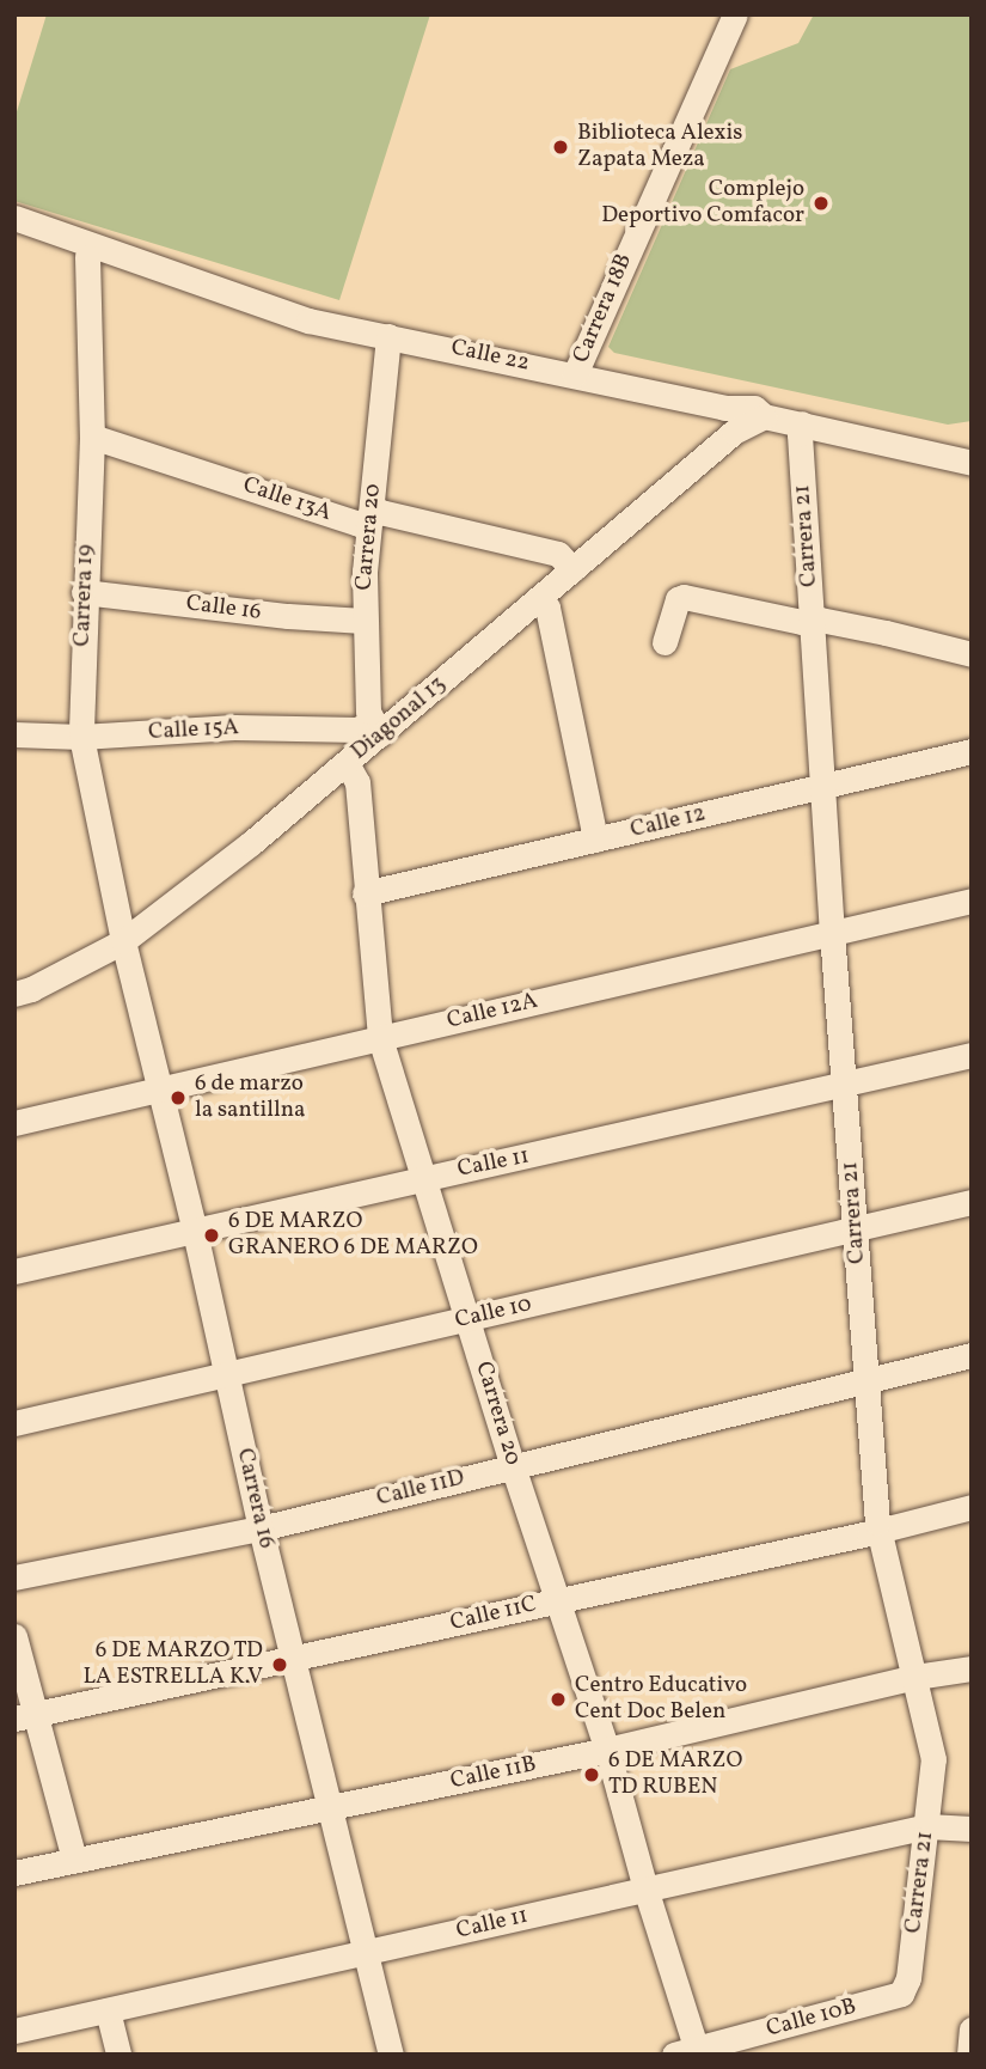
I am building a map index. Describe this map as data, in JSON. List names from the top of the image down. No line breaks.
{"streets":{"street":["Carrera 18B","Calle 22","Calle 13A","Carrera 21","Carrera 20","Carrera 19","Calle 16","Diagonal 13","Calle 15A","Calle 12","Calle 12A","Calle 11","Calle 10","Calle 11D","Carrera 16","Calle 11C","Calle 11B","Calle 10B"]},"crossings":[["Carrera 18B","Calle 22"],["Calle 22","Carrera 21"],["Calle 22","Carrera 20"],["Calle 22","Carrera 19"],["Calle 22","Diagonal 13"],["Calle 13A","Carrera 20"],["Calle 13A","Carrera 19"],["Calle 13A","Diagonal 13"],["Carrera 21","Calle 12"],["Carrera 21","Calle 12A"],["Carrera 21","Calle 11"],["Carrera 21","Calle 10"],["Carrera 21","Calle 11D"],["Carrera 21","Calle 11C"],["Carrera 21","Calle 11B"],["Carrera 21","Calle 10B"],["Carrera 20","Calle 16"],["Carrera 20","Diagonal 13"],["Carrera 20","Calle 15A"],["Carrera 20","Calle 12"],["Carrera 20","Calle 12A"],["Carrera 20","Calle 11"],["Carrera 20","Calle 10"],["Carrera 20","Calle 11D"],["Carrera 20","Calle 11C"],["Carrera 20","Calle 11B"],["Carrera 20","Calle 10B"],["Carrera 19","Calle 16"],["Carrera 19","Diagonal 13"],["Carrera 19","Calle 15A"],["Carrera 19","Carrera 16"],["Diagonal 13","Calle 15A"],["Diagonal 13","Carrera 16"],["Calle 12A","Carrera 16"],["Calle 11","Carrera 16"],["Calle 10","Carrera 16"],["Calle 11D","Carrera 16"],["Carrera 16","Calle 11C"],["Carrera 16","Calle 11B"]],"places":["Biblioteca Alexis Zapata Meza","Complejo Deportivo Comfacor","6 de marzo la santillna","6 DE MARZO GRANERO 6 DE MARZO","6 DE MARZO TD LA ESTRELLA K.V","Centro Educativo Cent Doc Belen","6 DE MARZO TD RUBEN"]}
